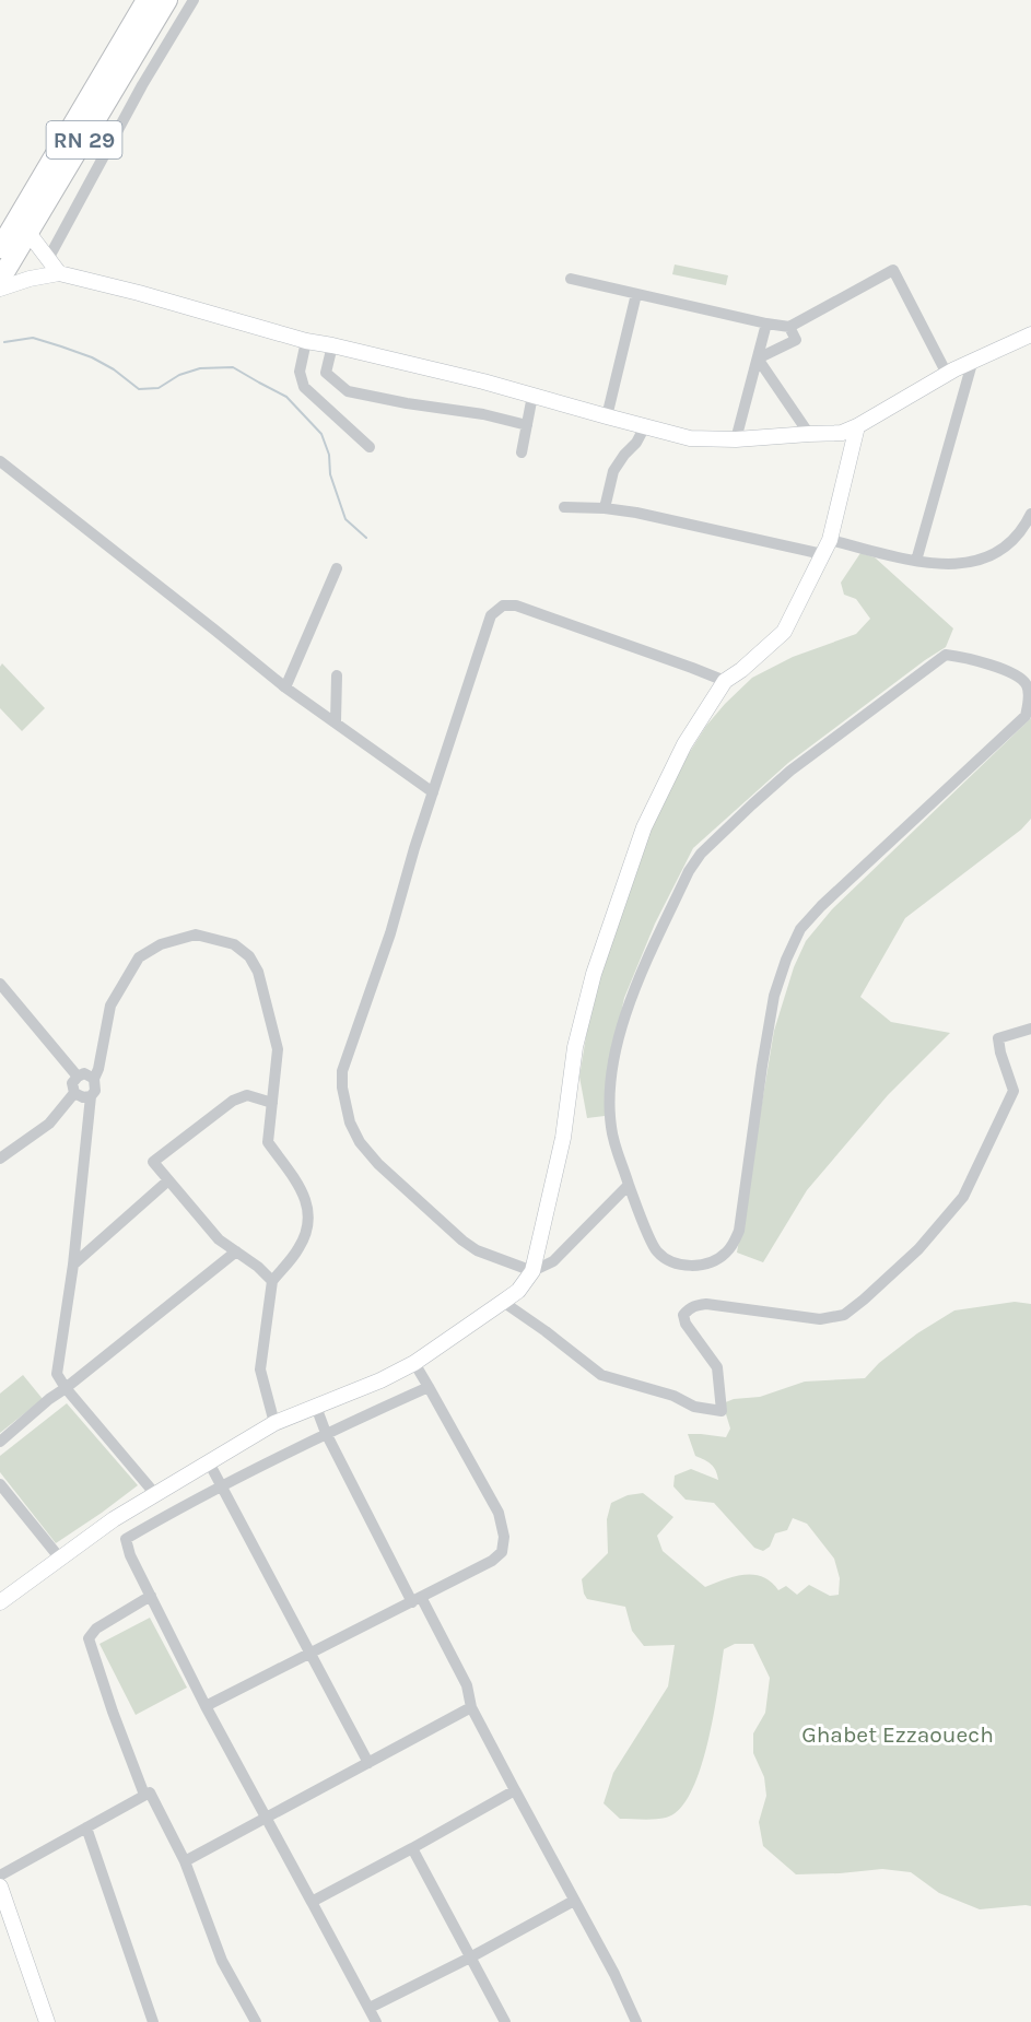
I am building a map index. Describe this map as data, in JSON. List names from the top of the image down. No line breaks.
{"streets":{"highway":["RN 29"]},"parks":["Ghabet Ezzaouech"]}
